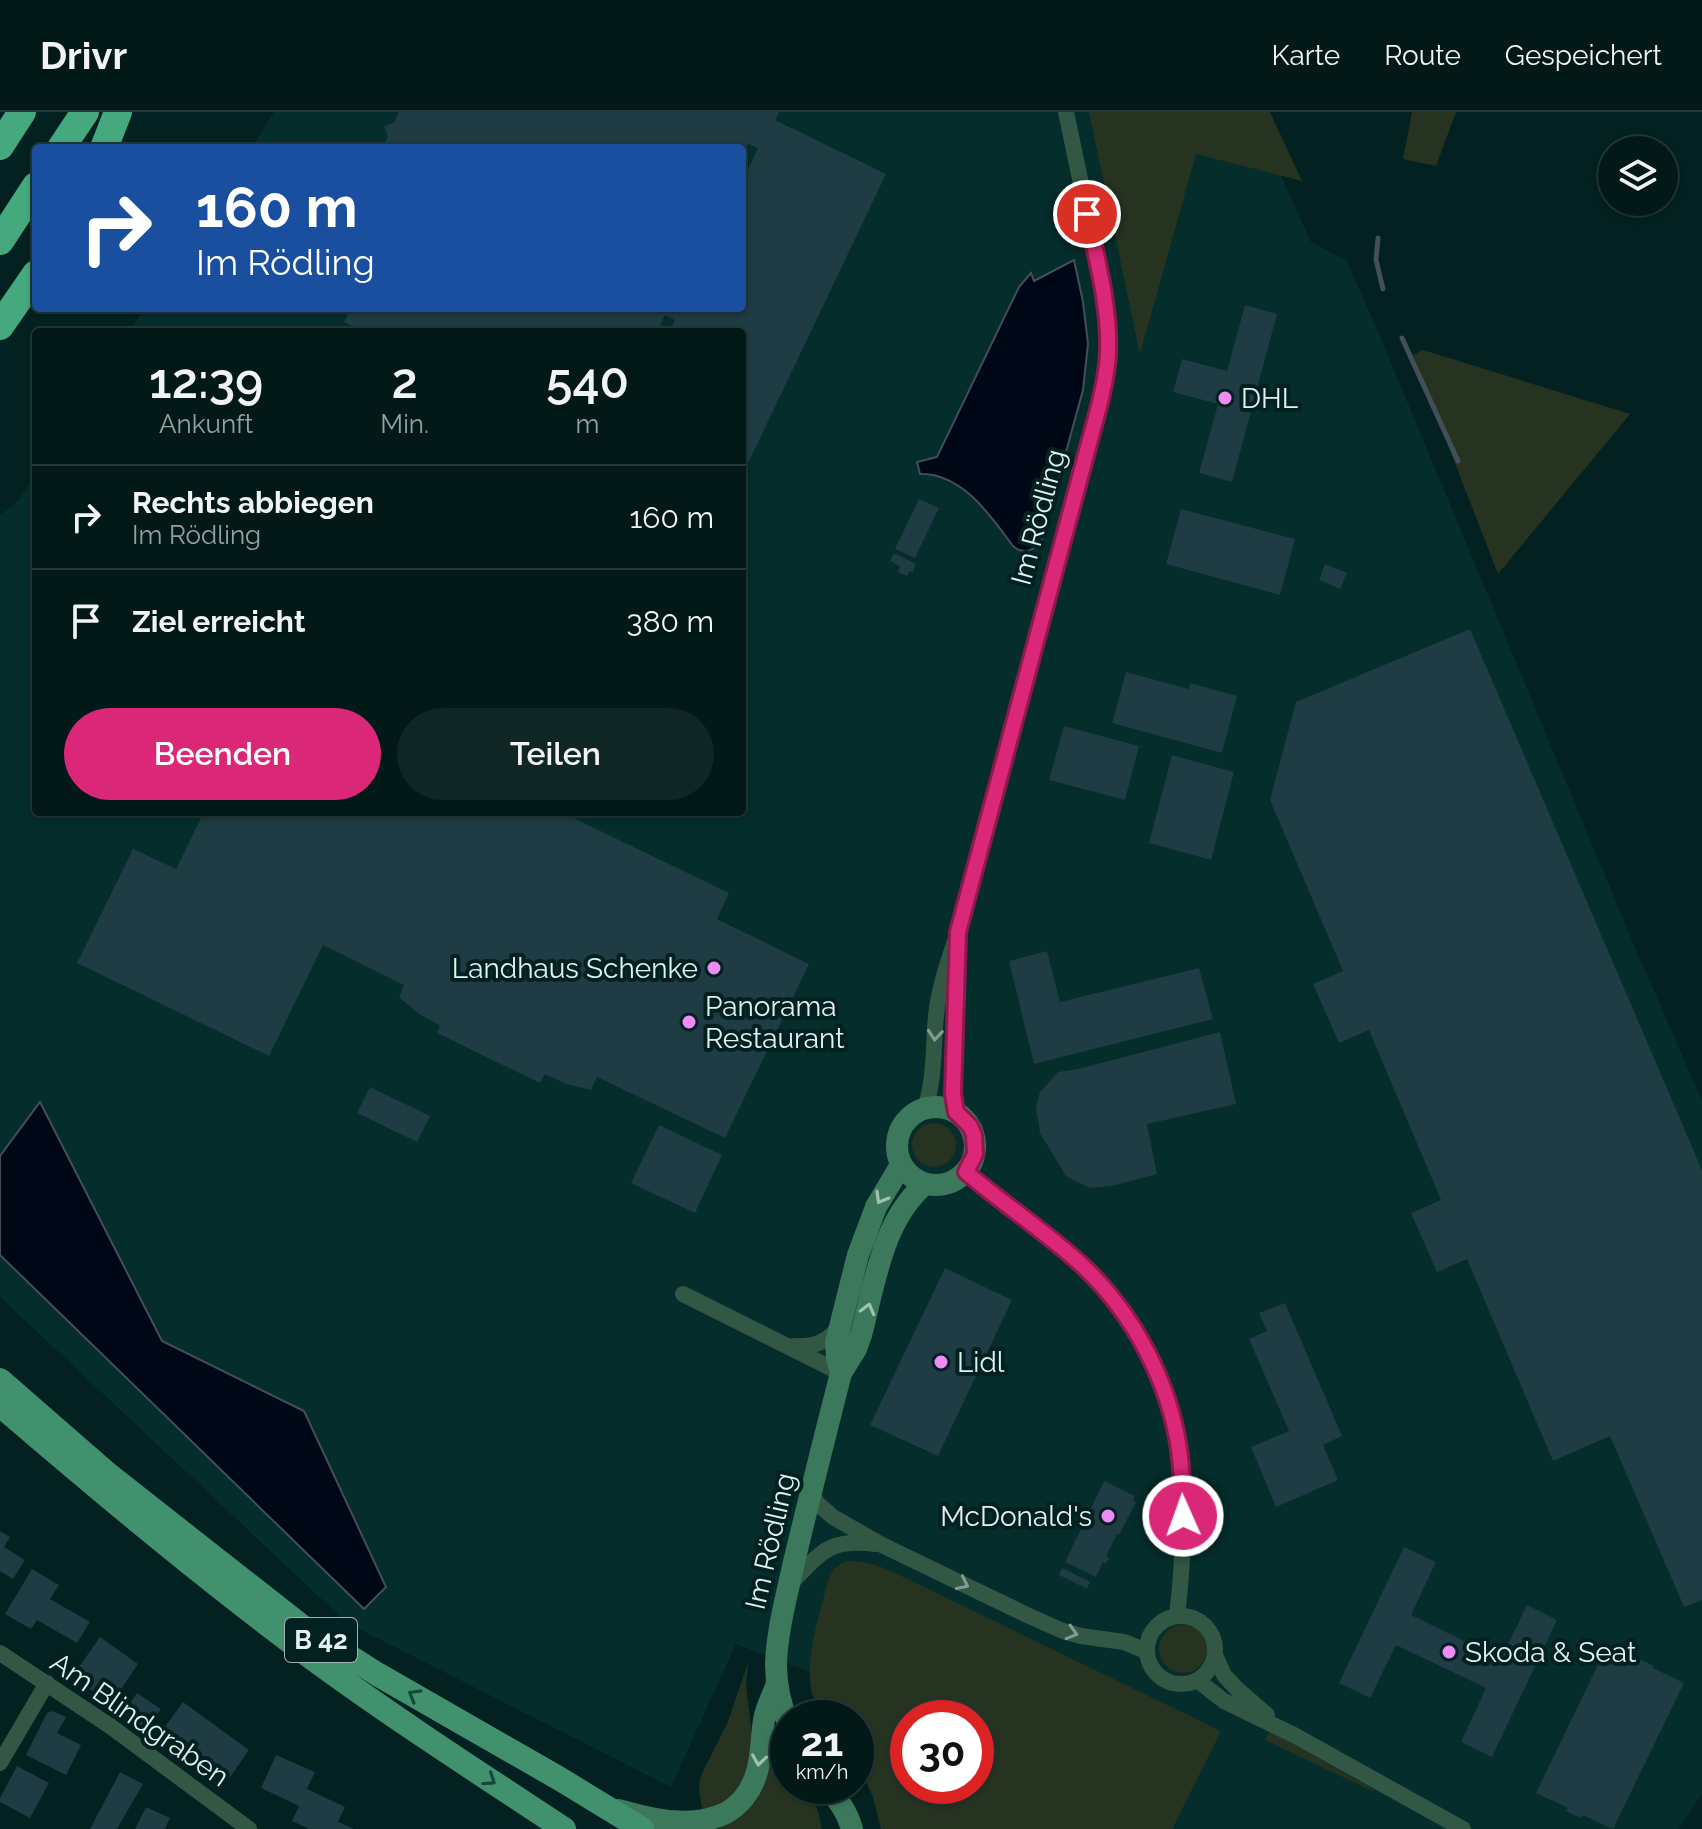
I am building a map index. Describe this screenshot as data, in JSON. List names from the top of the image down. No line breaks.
{"streets":{"main road":["B 42"],"street":["Im Rödling","Am Blindgraben"]},"places":["DHL","Landhaus Schenke","Panorama Restaurant","Lidl","McDonald's","Skoda & Seat"],"page":{"header":"Drivr","nav":["Karte","Route","Gespeichert"],"turn":["160 m","Im Rödling"],"eta":["12:39","Ankunft","2","Min.","540","m"],"list":[{"name":"Rechts abbiegen","note":"Im Rödling","value":"160 m"},{"name":"Ziel erreicht","value":"380 m"}],"buttons":["Beenden","Teilen"],"speed":"21 km/h","limit":"30"}}
